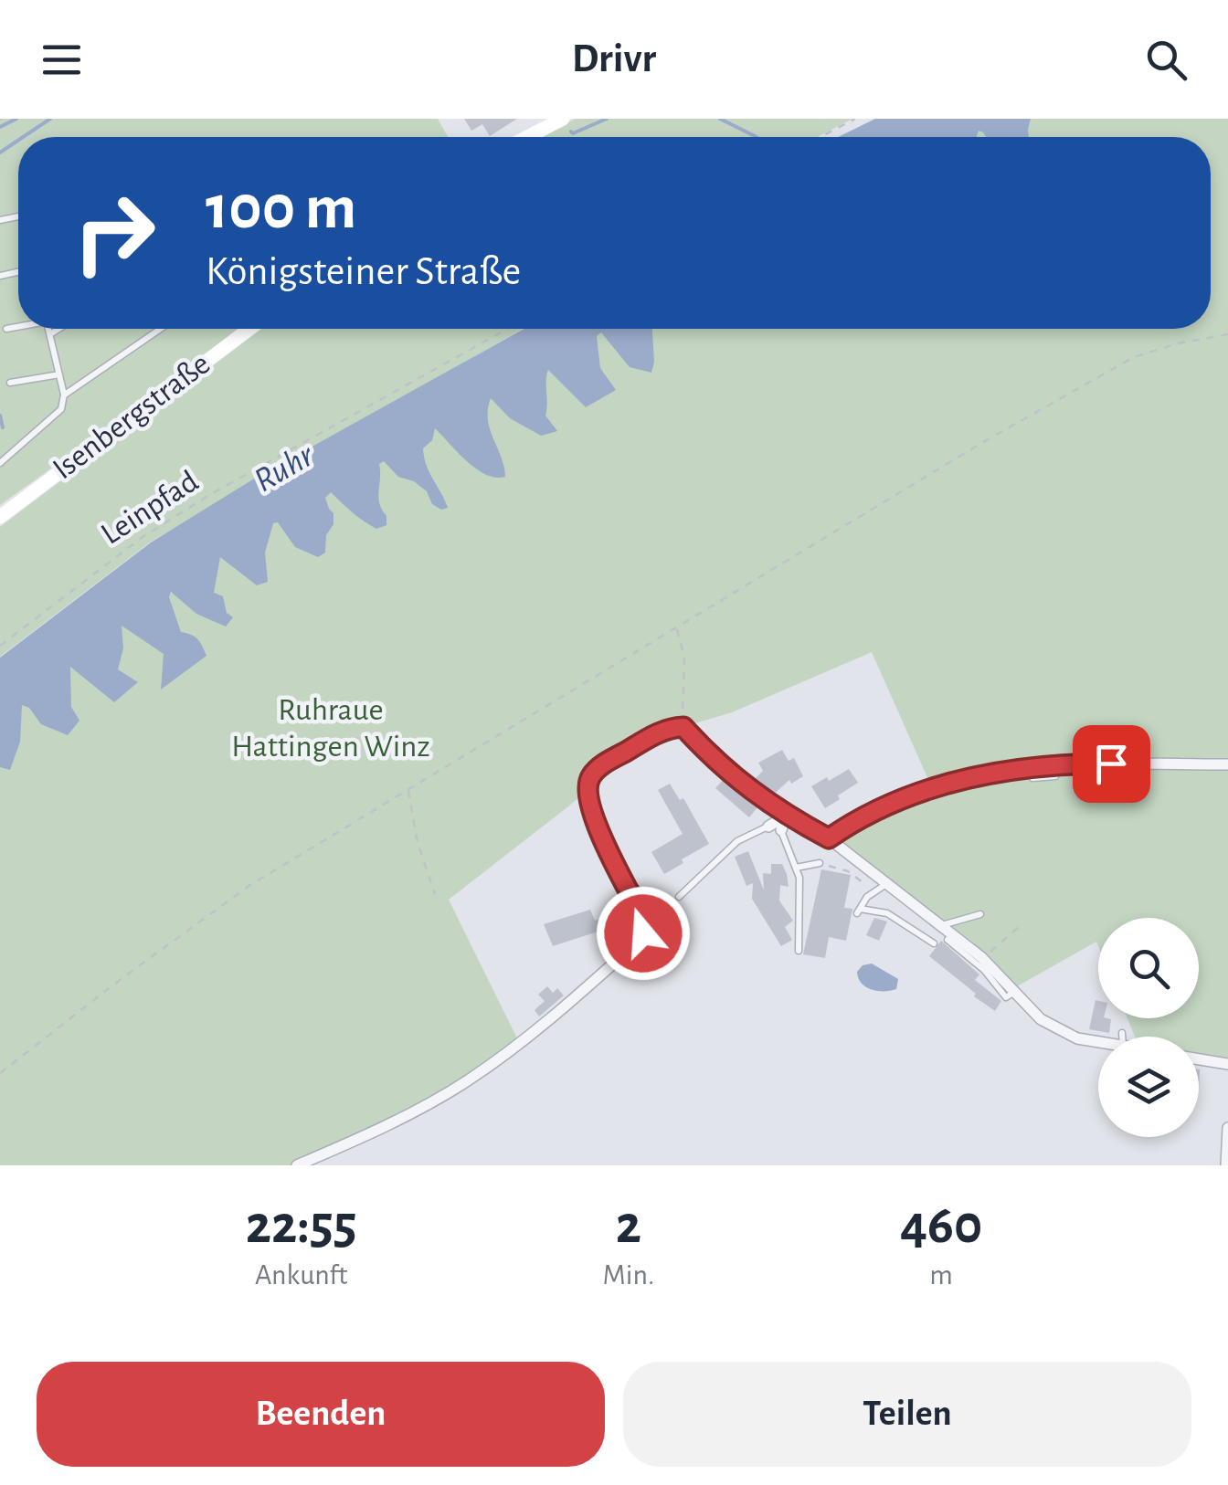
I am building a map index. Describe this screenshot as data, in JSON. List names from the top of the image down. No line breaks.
{"streets":{"main road":["Isenbergstraße"],"path":["Leinpfad"]},"water":["Ruhr"],"parks":["Ruhraue Hattingen Winz"],"page":{"header":"Drivr","turn":["100 m","Königsteiner Straße"],"eta":["22:55","Ankunft","2","Min.","460","m"],"buttons":["Beenden","Teilen"]}}
